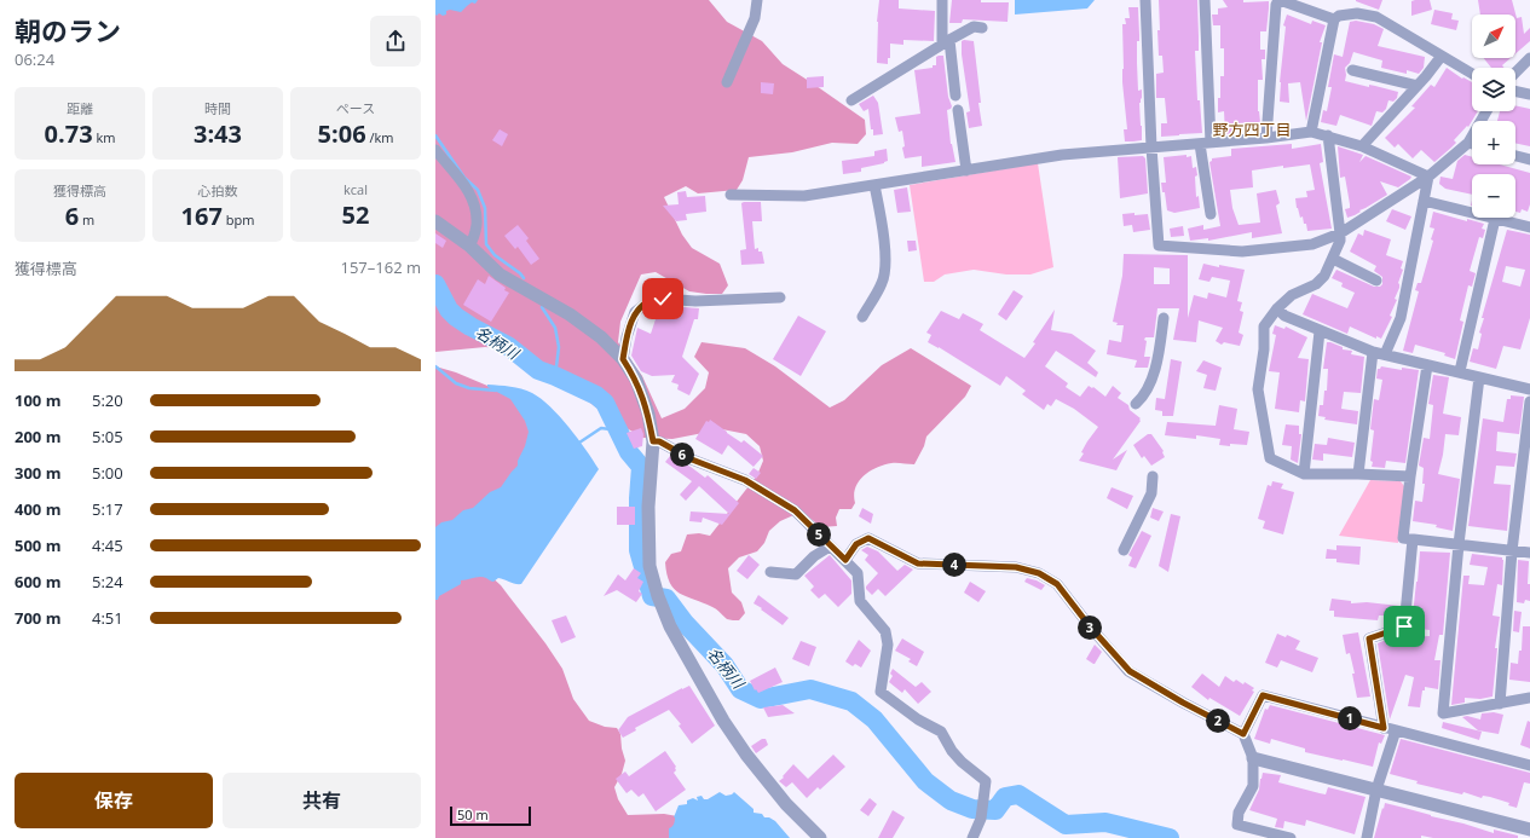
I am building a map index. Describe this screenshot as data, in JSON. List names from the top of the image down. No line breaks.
{"districts":["野方四丁目"],"water":["名柄川"],"scale_bar":"50 m","north":"top right","page":{"heading":["朝のラン","06:24"],"map_buttons":["+","−"],"stats":[["距離","0.73 km"],["時間","3:43"],["ペース","5:06 /km"],["獲得標高","6 m"],["心拍数","167 bpm"],["kcal","52"]],"chart":["獲得標高","157–162 m"],"list":[{"name":"100 m","note":"5:20"},{"name":"200 m","note":"5:05"},{"name":"300 m","note":"5:00"},{"name":"400 m","note":"5:17"},{"name":"500 m","note":"4:45"},{"name":"600 m","note":"5:24"},{"name":"700 m","note":"4:51"}],"pins":["6","5","4","3","1","2"],"buttons":["保存","共有"],"scale":"50 m"}}
